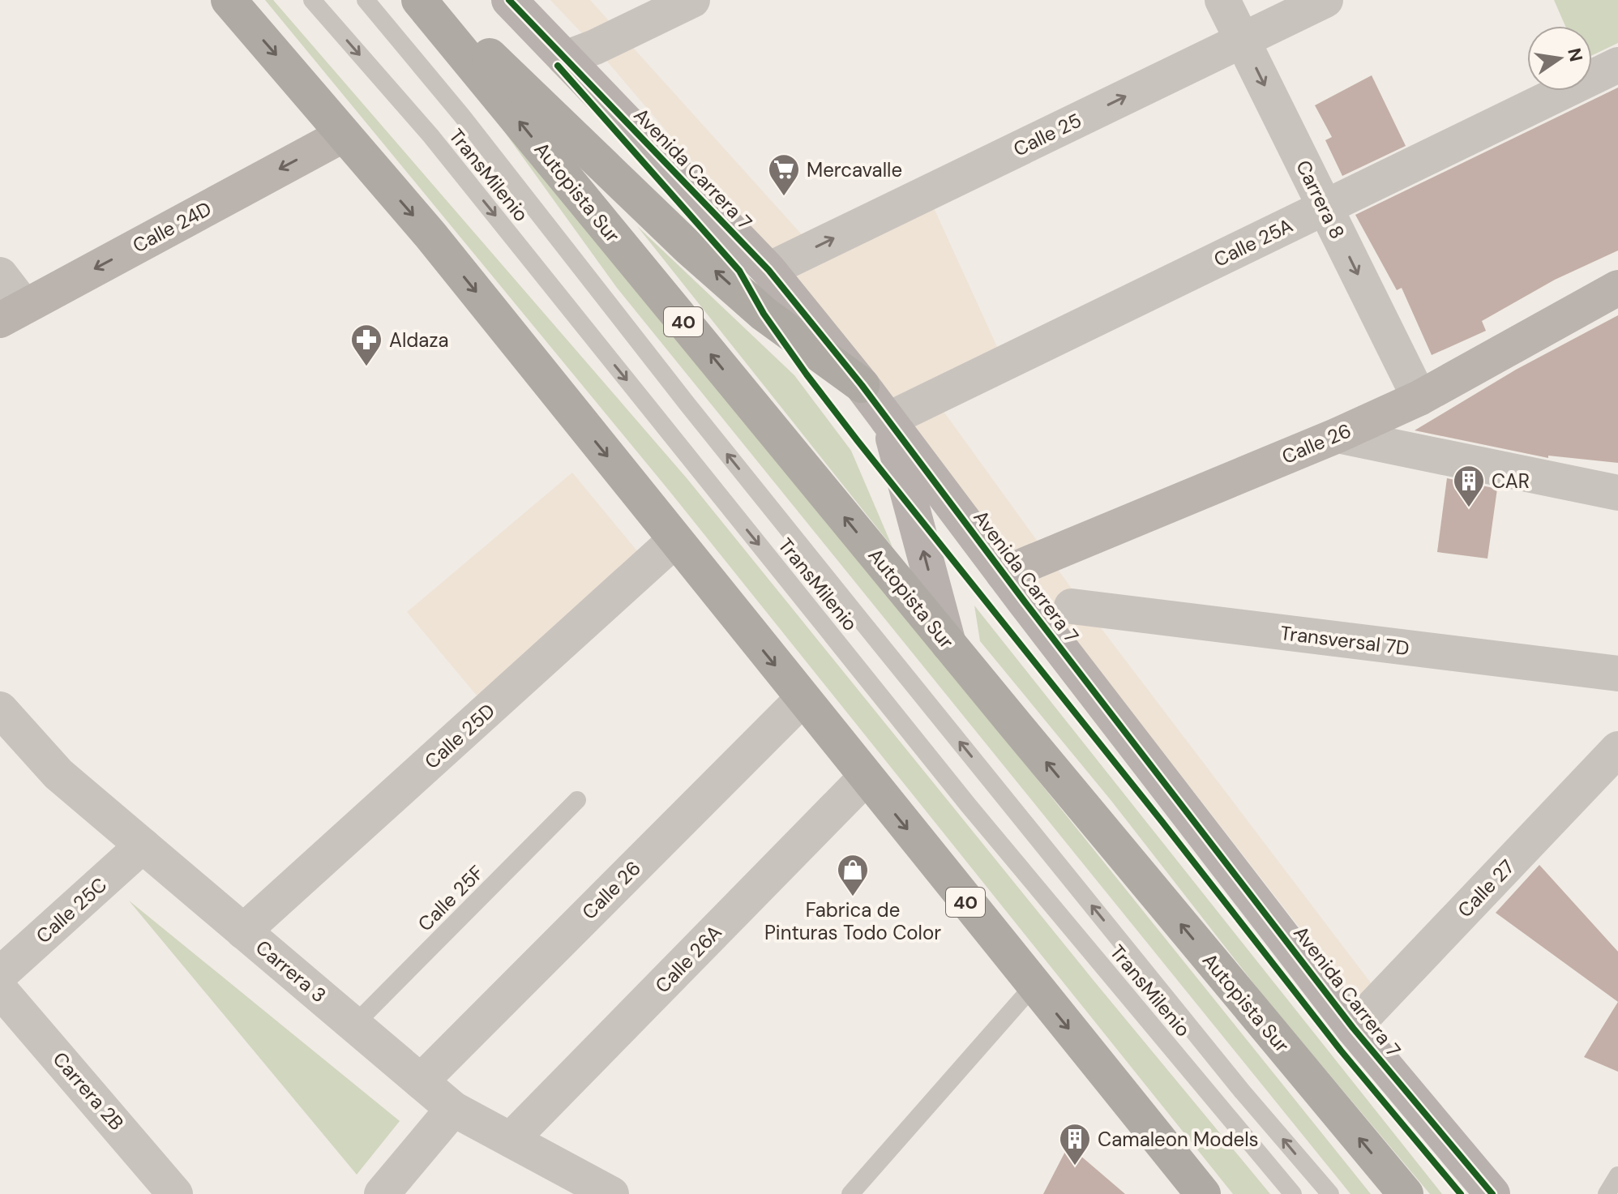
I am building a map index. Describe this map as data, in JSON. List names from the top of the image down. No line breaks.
{"streets":{"highway":["Autopista Sur","40"],"main road":["Avenida Carrera 7"],"street":["Calle 25","Carrera 8","Calle 24D","Calle 25A","Calle 26","Transversal 7D","Calle 25D","Calle 27","Calle 25C","Calle 26A","Carrera 3","Carrera 2B"],"lane":["TransMilenio","Calle 25F"]},"crossings":[["Calle 25","Avenida Carrera 7"],["Calle 25","Carrera 8"],["Avenida Carrera 7","Calle 25A"],["Avenida Carrera 7","Calle 26"],["Avenida Carrera 7","Calle 27"],["Carrera 8","Calle 25A"],["Carrera 8","Calle 26"],["Calle 24D","40"],["40","Calle 26"],["40","Calle 25D"],["40","Calle 26A"],["Calle 26","Carrera 3"],["Calle 25D","Carrera 3"],["Calle 25F","Carrera 3"],["Calle 25C","Carrera 3"],["Calle 26A","Carrera 3"]],"one_way":["Calle 25","Carrera 8","Calle 24D"],"places":{"supermarket":["Mercavalle"],"pharmacy":["Aldaza"],"building":["CAR","Camaleon Models"],"shop":["Fabrica de Pinturas Todo Color"]},"north":"right"}
